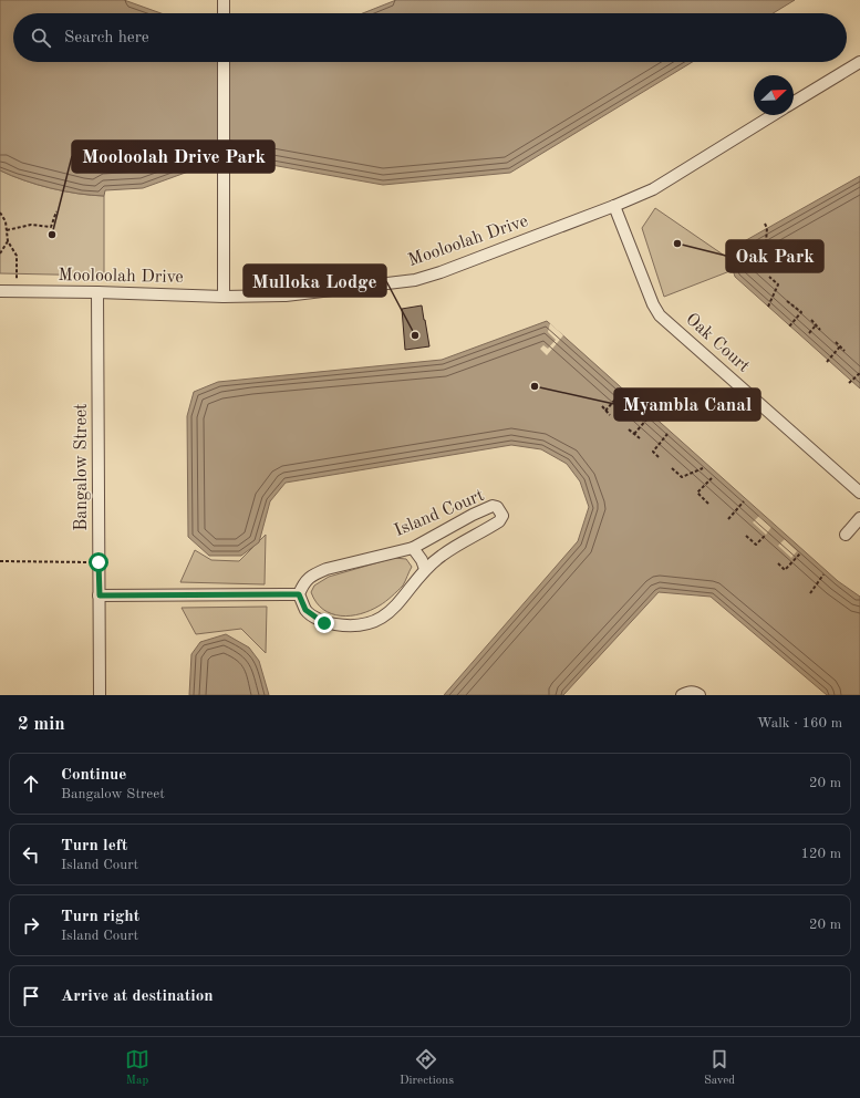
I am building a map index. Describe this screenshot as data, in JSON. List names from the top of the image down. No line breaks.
{"streets":{"street":["Mooloolah Drive","Oak Court","Bangalow Street","Island Court"]},"crossings":[["Mooloolah Drive","Oak Court"],["Mooloolah Drive","Bangalow Street"]],"places":["Mooloolah Drive Park","Oak Park","Mulloka Lodge","Myambla Canal"],"north":"top right","page":{"search":"Search here","heading":["2 min","Walk · 160 m"],"list":[["Continue","Bangalow Street","20 m"],["Turn left","Island Court","120 m"],["Turn right","Island Court","20 m"],"Arrive at destination"],"nav":["Map","Directions","Saved"]}}
